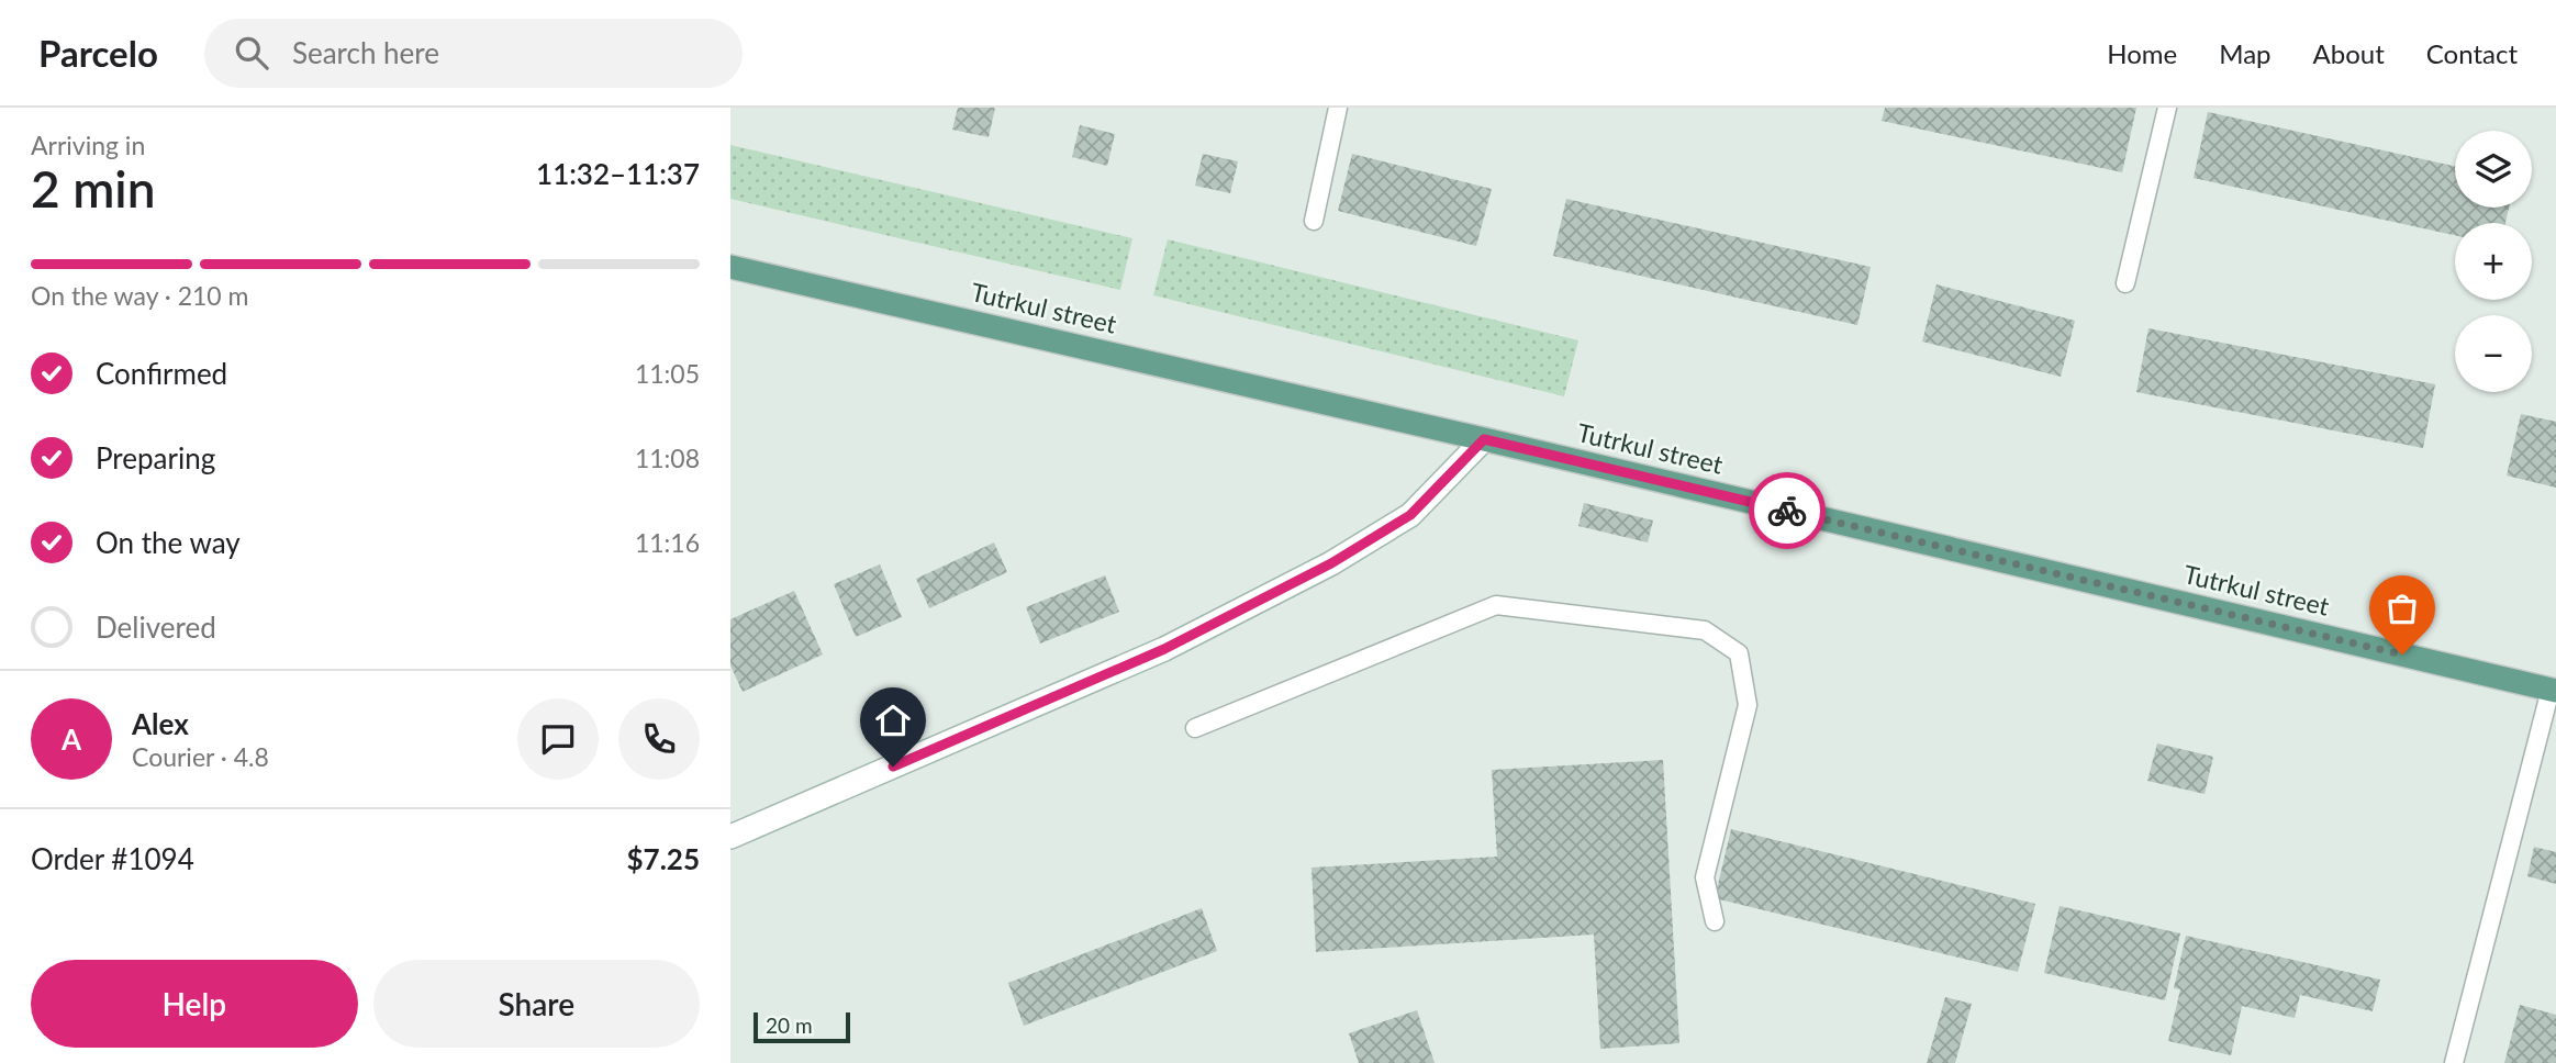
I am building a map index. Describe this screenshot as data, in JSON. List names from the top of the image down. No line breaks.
{"streets":{"main road":["Tutrkul street"]},"scale_bar":"20 m","page":{"header":"Parcelo","search":"Search here","nav":["Home","Map","About","Contact"],"heading":["2 min","Arriving in","11:32–11:37"],"panel":["Alex","Courier · 4.8","Order #1094","$7.25"],"map_buttons":["+","−"],"bar":"On the way · 210 m","list":[["Confirmed","11:05"],["Preparing","11:08"],["On the way","11:16"],"Delivered"],"round":"A","buttons":["Help","Share"],"scale":"20 m"}}
